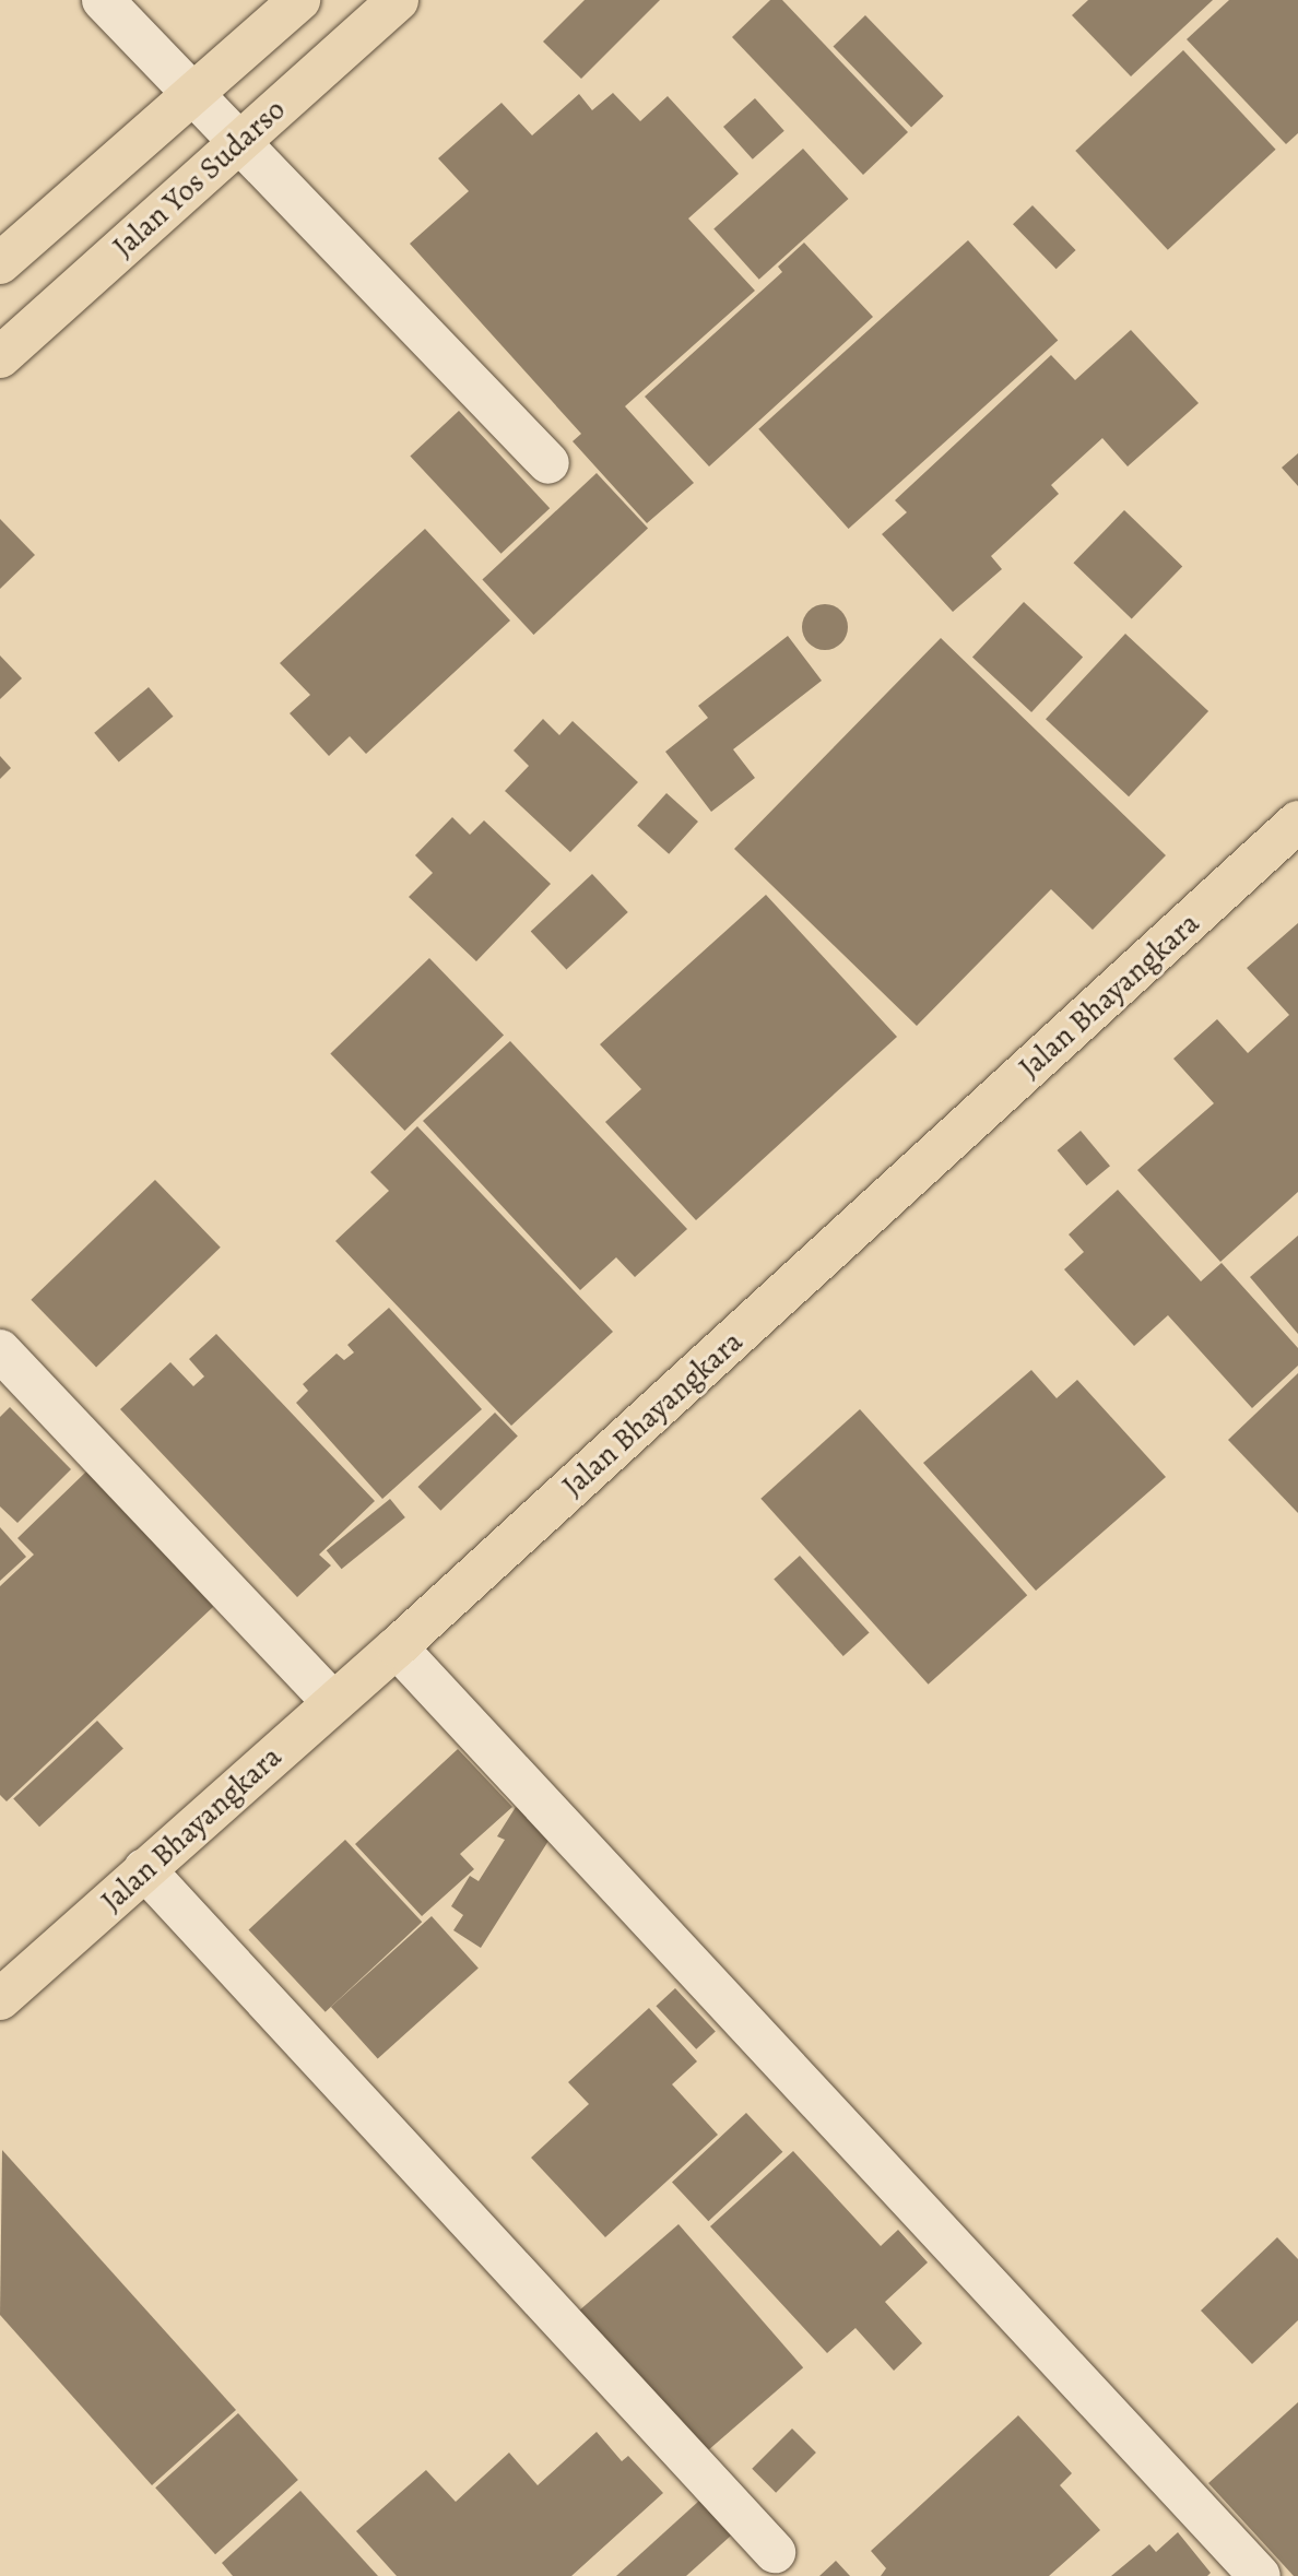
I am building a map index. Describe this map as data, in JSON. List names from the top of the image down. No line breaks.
{"streets":{"main road":["Jalan Yos Sudarso","Jalan Bhayangkara"]}}
